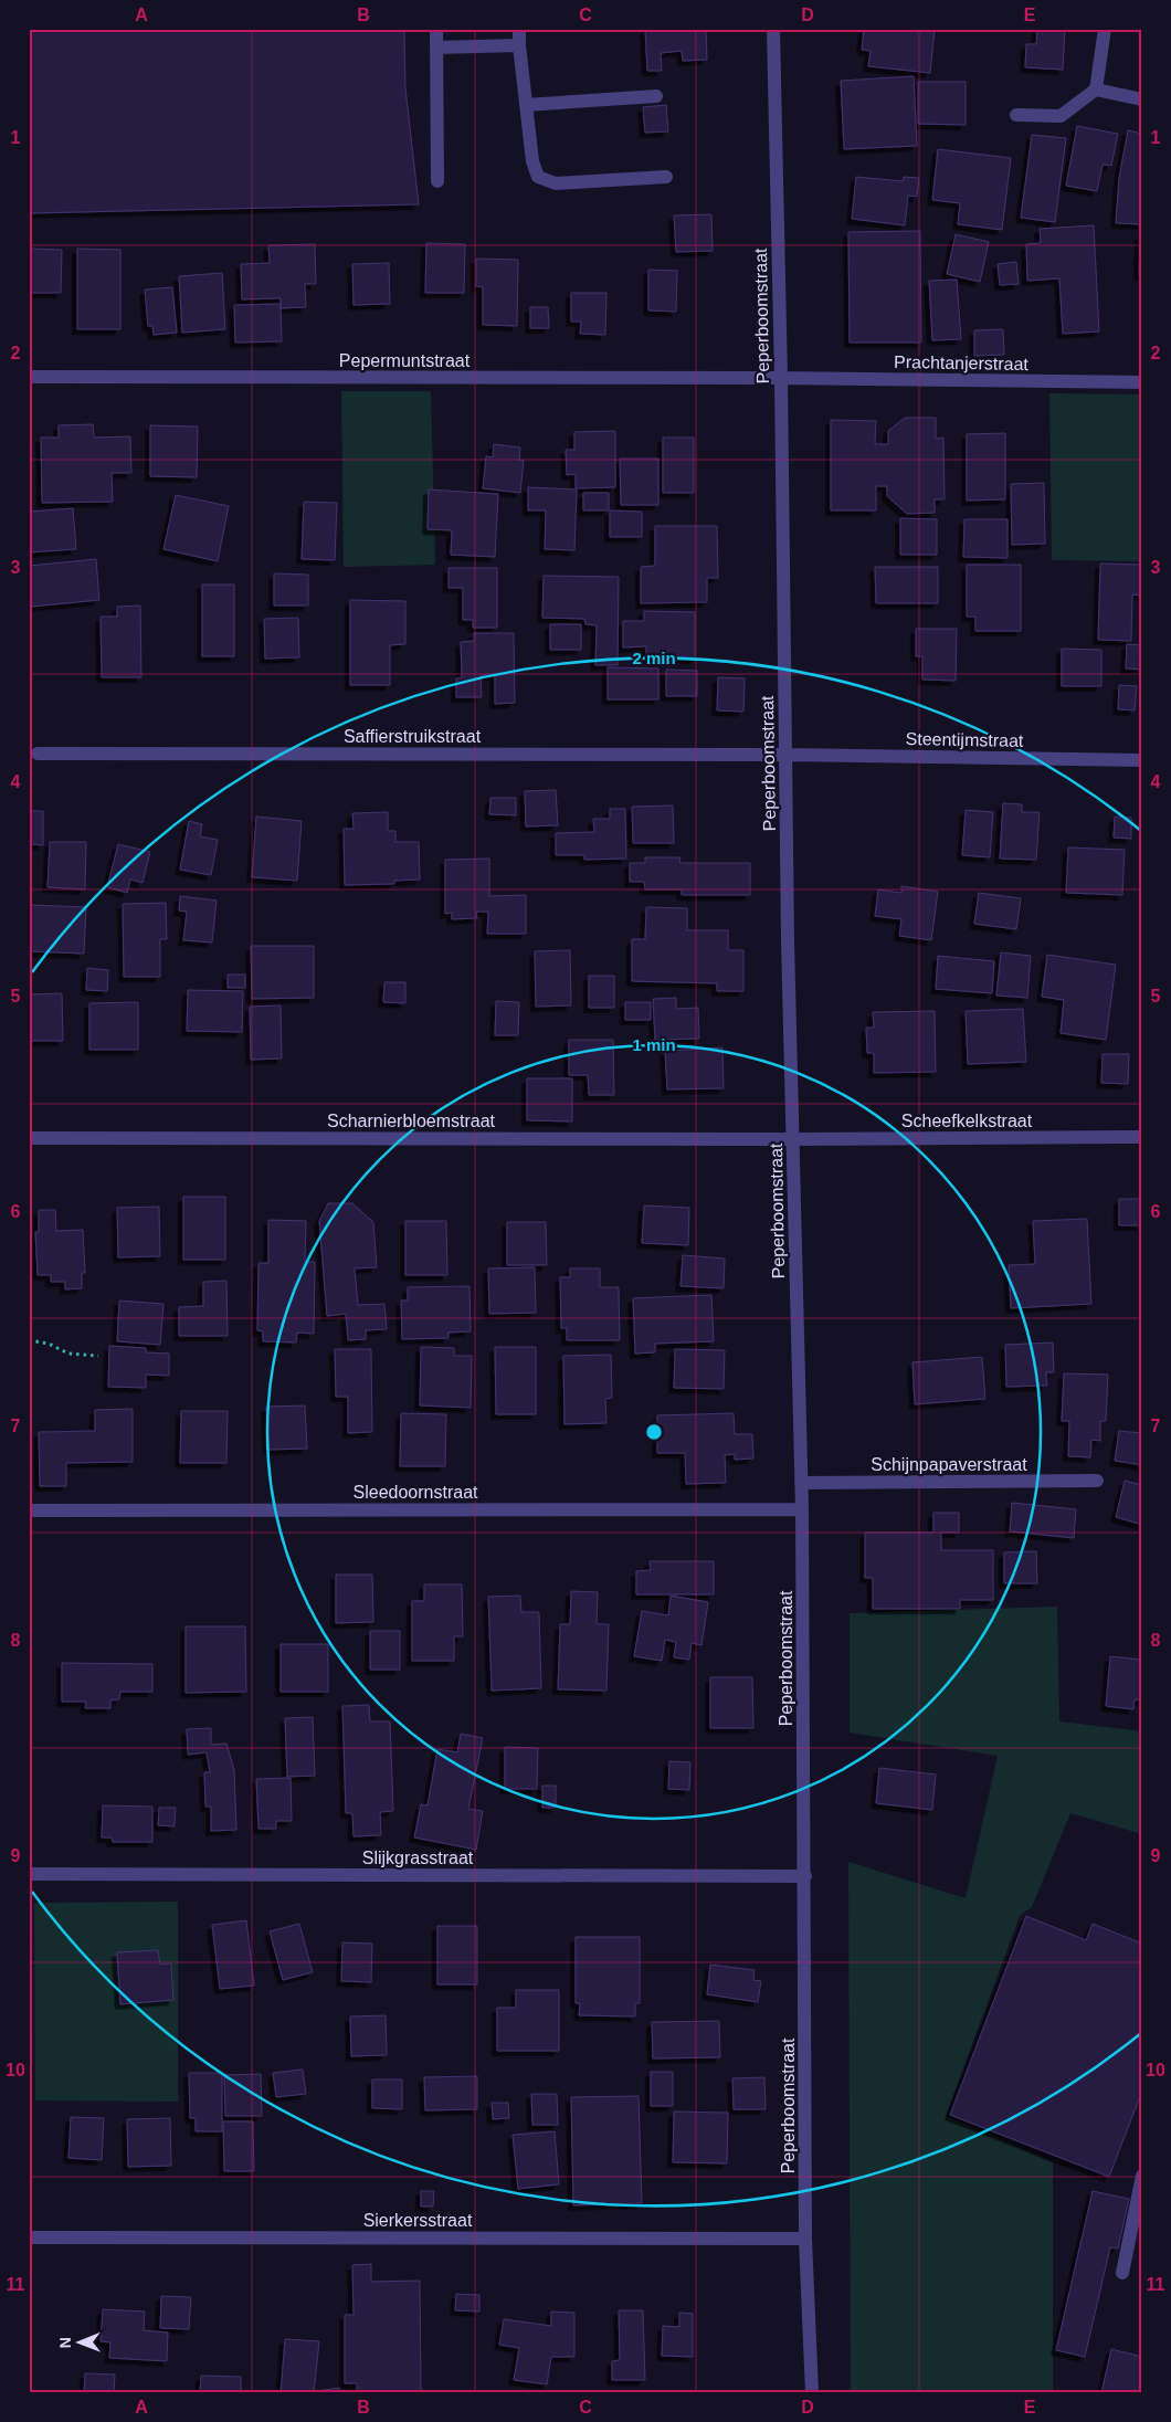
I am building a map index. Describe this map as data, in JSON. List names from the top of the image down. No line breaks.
{"streets":{"street":["Peperboomstraat","Pepermuntstraat","Prachtanjerstraat","Saffierstruikstraat","Steentijmstraat","Scharnierbloemstraat","Scheefkelkstraat","Schijnpapaverstraat","Sleedoornstraat","Slijkgrasstraat","Sierkersstraat"]},"crossings":[["Peperboomstraat","Pepermuntstraat"],["Peperboomstraat","Prachtanjerstraat"],["Peperboomstraat","Saffierstruikstraat"],["Peperboomstraat","Steentijmstraat"],["Peperboomstraat","Scharnierbloemstraat"],["Peperboomstraat","Scheefkelkstraat"],["Peperboomstraat","Schijnpapaverstraat"],["Peperboomstraat","Sleedoornstraat"],["Peperboomstraat","Slijkgrasstraat"],["Peperboomstraat","Sierkersstraat"],["Pepermuntstraat","Prachtanjerstraat"],["Saffierstruikstraat","Steentijmstraat"],["Scharnierbloemstraat","Scheefkelkstraat"]],"north":"left","grid":{"columns":["A","B","C","D","E"],"rows":["1","2","3","4","5","6","7","8","9","10","11"]},"rings":["2 min","1 min"]}
